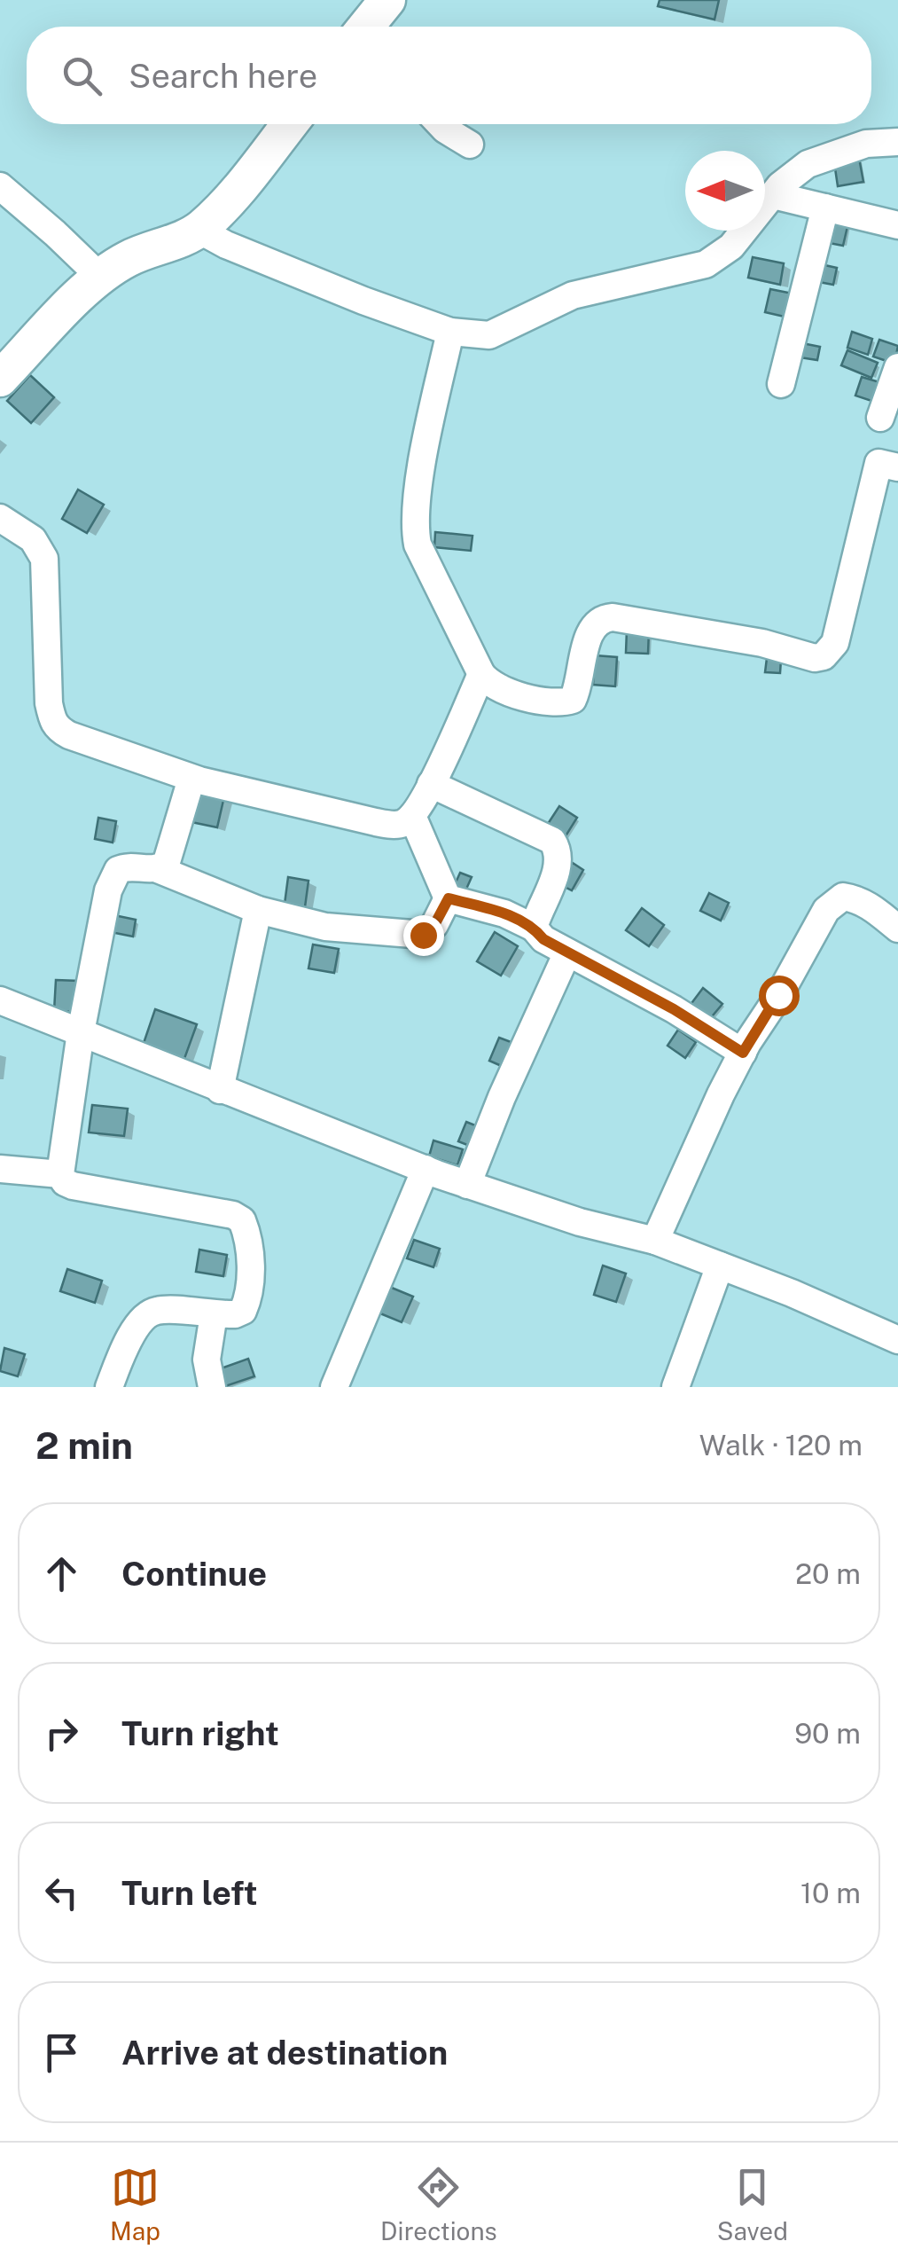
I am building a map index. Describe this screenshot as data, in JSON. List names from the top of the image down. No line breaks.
{"north":"left","page":{"search":"Search here","heading":["2 min","Walk · 120 m"],"list":[["Continue","20 m"],["Turn right","90 m"],["Turn left","10 m"],"Arrive at destination"],"nav":["Map","Directions","Saved"]}}
